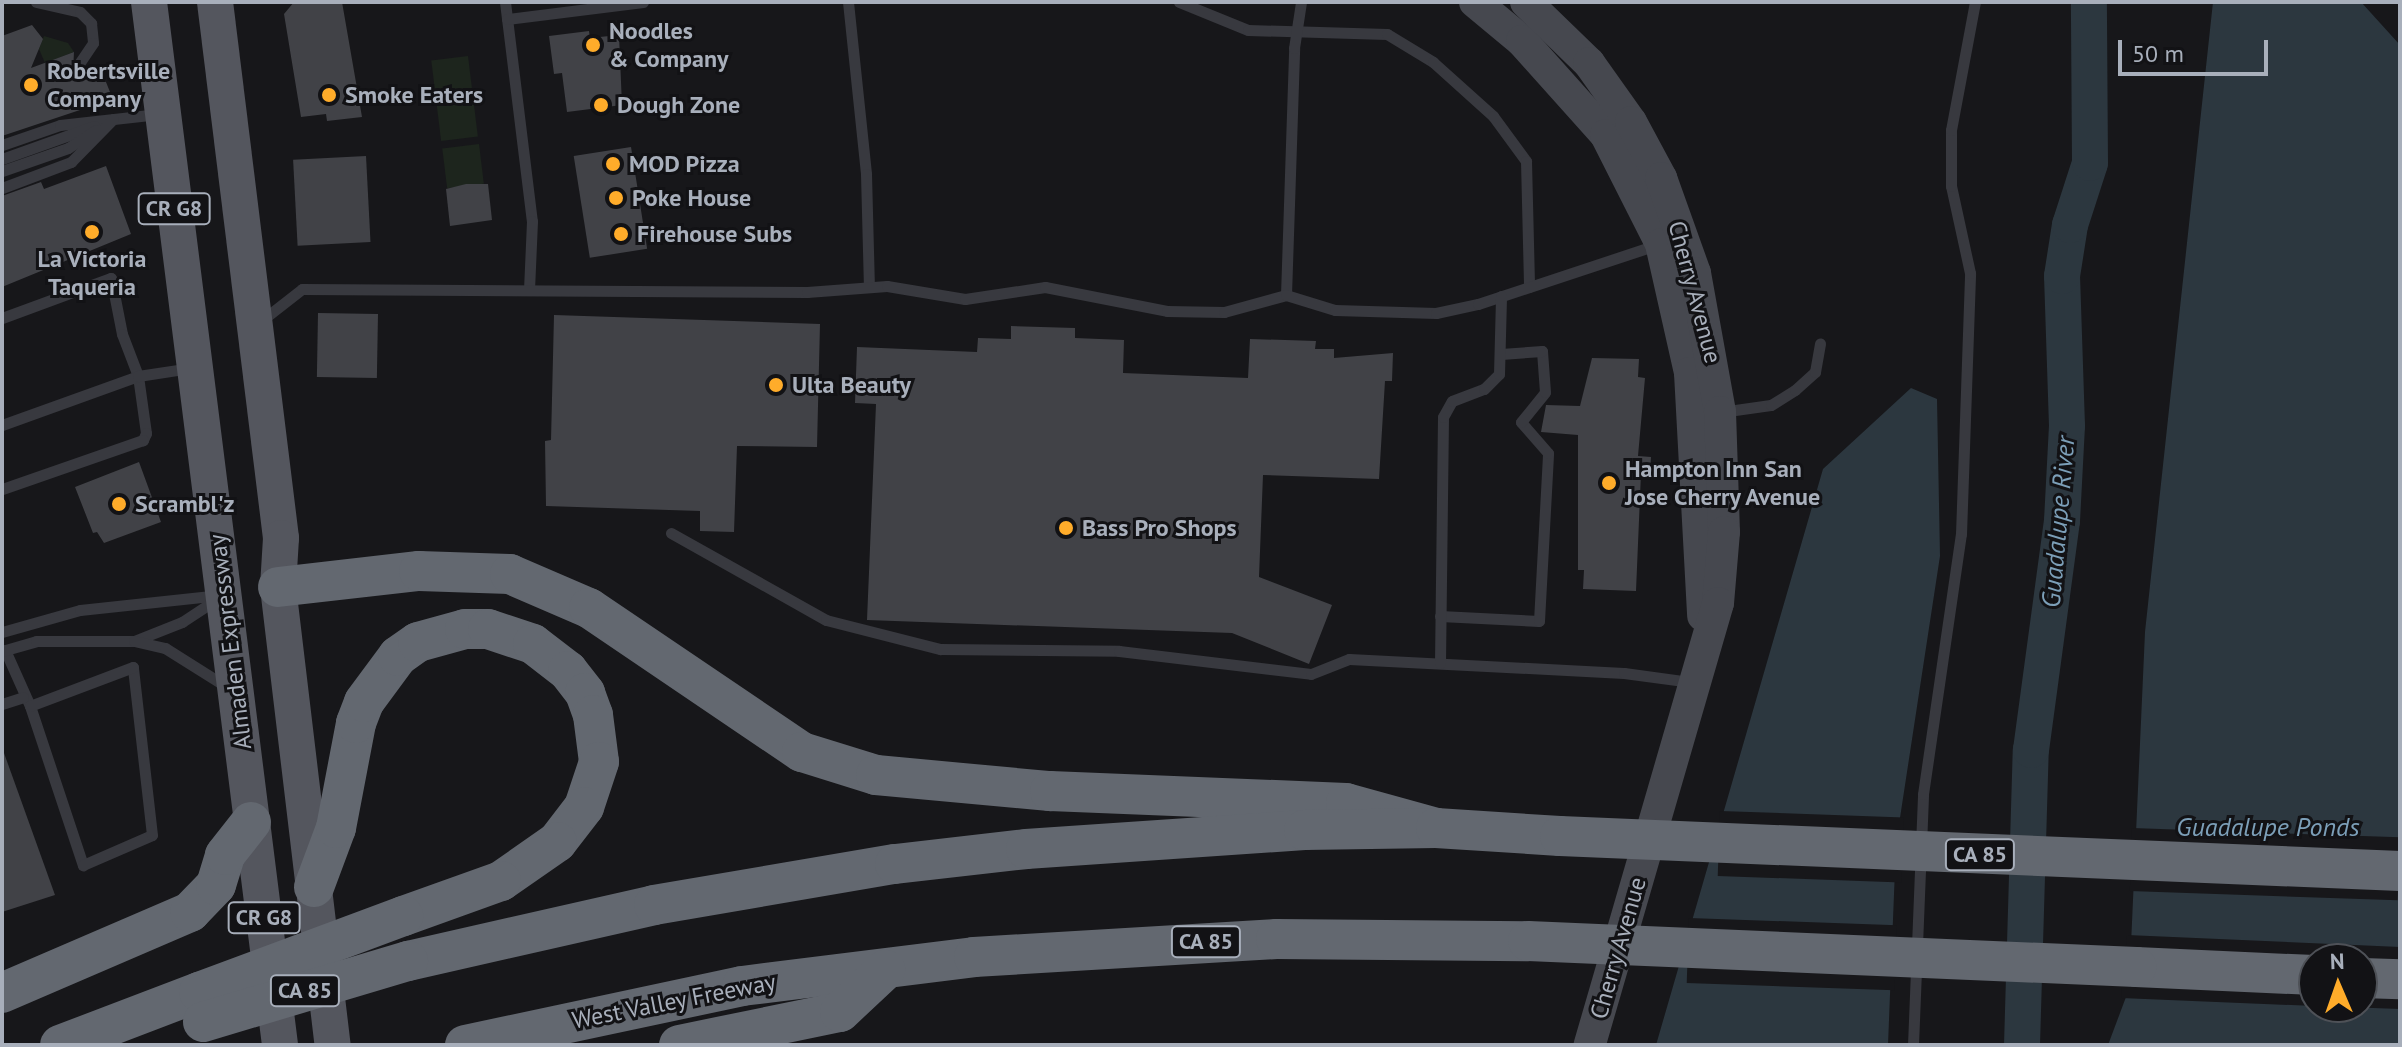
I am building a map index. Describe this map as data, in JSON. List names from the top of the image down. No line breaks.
{"streets":{"highway":["CA 85","West Valley Freeway"],"main road":["CR G8","Almaden Expressway"],"street":["Cherry Avenue"]},"crossings":[["CA 85","West Valley Freeway"]],"water":["Guadalupe River","Guadalupe Ponds"],"places":["Noodles & Company","Robertsville Company","Smoke Eaters","Dough Zone","MOD Pizza","Poke House","La Victoria Taqueria","Firehouse Subs","Ulta Beauty","Hampton Inn San Jose Cherry Avenue","Scrambl'z","Bass Pro Shops"],"scale_bar":"50 m","north":"top"}
